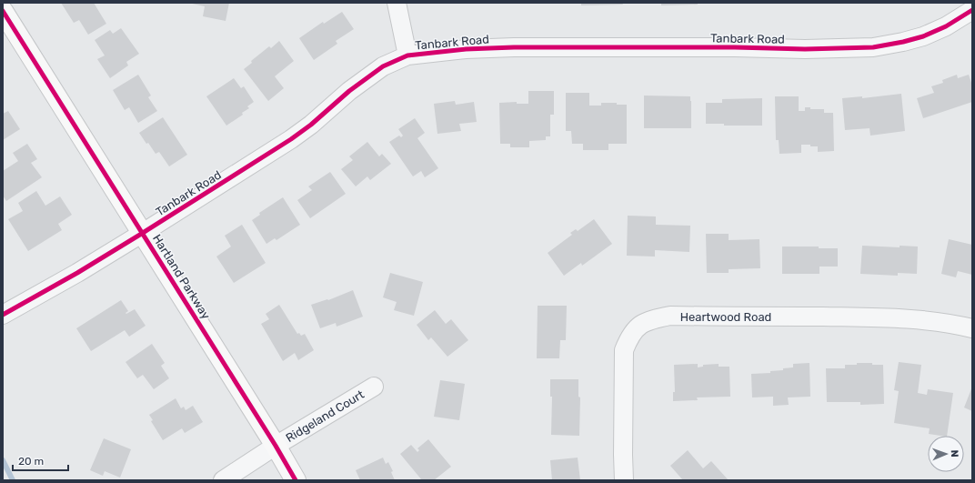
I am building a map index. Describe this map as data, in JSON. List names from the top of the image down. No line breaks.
{"streets":{"street":["Tanbark Road","Hartland Parkway","Heartwood Road","Ridgeland Court"]},"crossings":[["Tanbark Road","Hartland Parkway"],["Hartland Parkway","Ridgeland Court"]],"scale_bar":"20 m","north":"right"}
